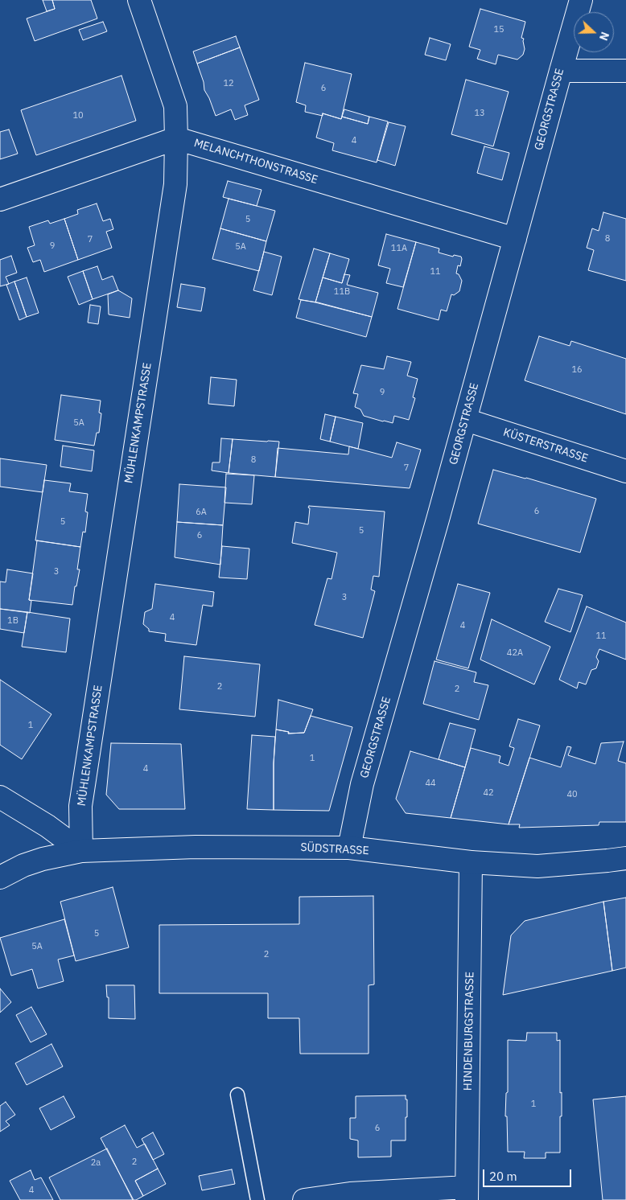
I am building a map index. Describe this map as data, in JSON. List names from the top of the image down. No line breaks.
{"streets":{"street":["GEORGSTRASSE","MELANCHTHONSTRASSE","MÜHLENKAMPSTRASSE","KÜSTERSTRASSE","SÜDSTRASSE","HINDENBURGSTRASSE"]},"crossings":[["GEORGSTRASSE","MELANCHTHONSTRASSE"],["GEORGSTRASSE","KÜSTERSTRASSE"],["GEORGSTRASSE","SÜDSTRASSE"],["MELANCHTHONSTRASSE","MÜHLENKAMPSTRASSE"],["MÜHLENKAMPSTRASSE","SÜDSTRASSE"],["SÜDSTRASSE","HINDENBURGSTRASSE"]],"house_numbers":["15","12","6","13","10","4","5","8","7","9","5A","11A","11","11B","16","9","5A","8","7","6","6A","5","5","6","3","3","4","1B","4","11","42A","2","2","1","1","4","44","42","40","5","5A","2","1","6","2","2a","4"],"scale_bar":"20 m","north":"right"}
